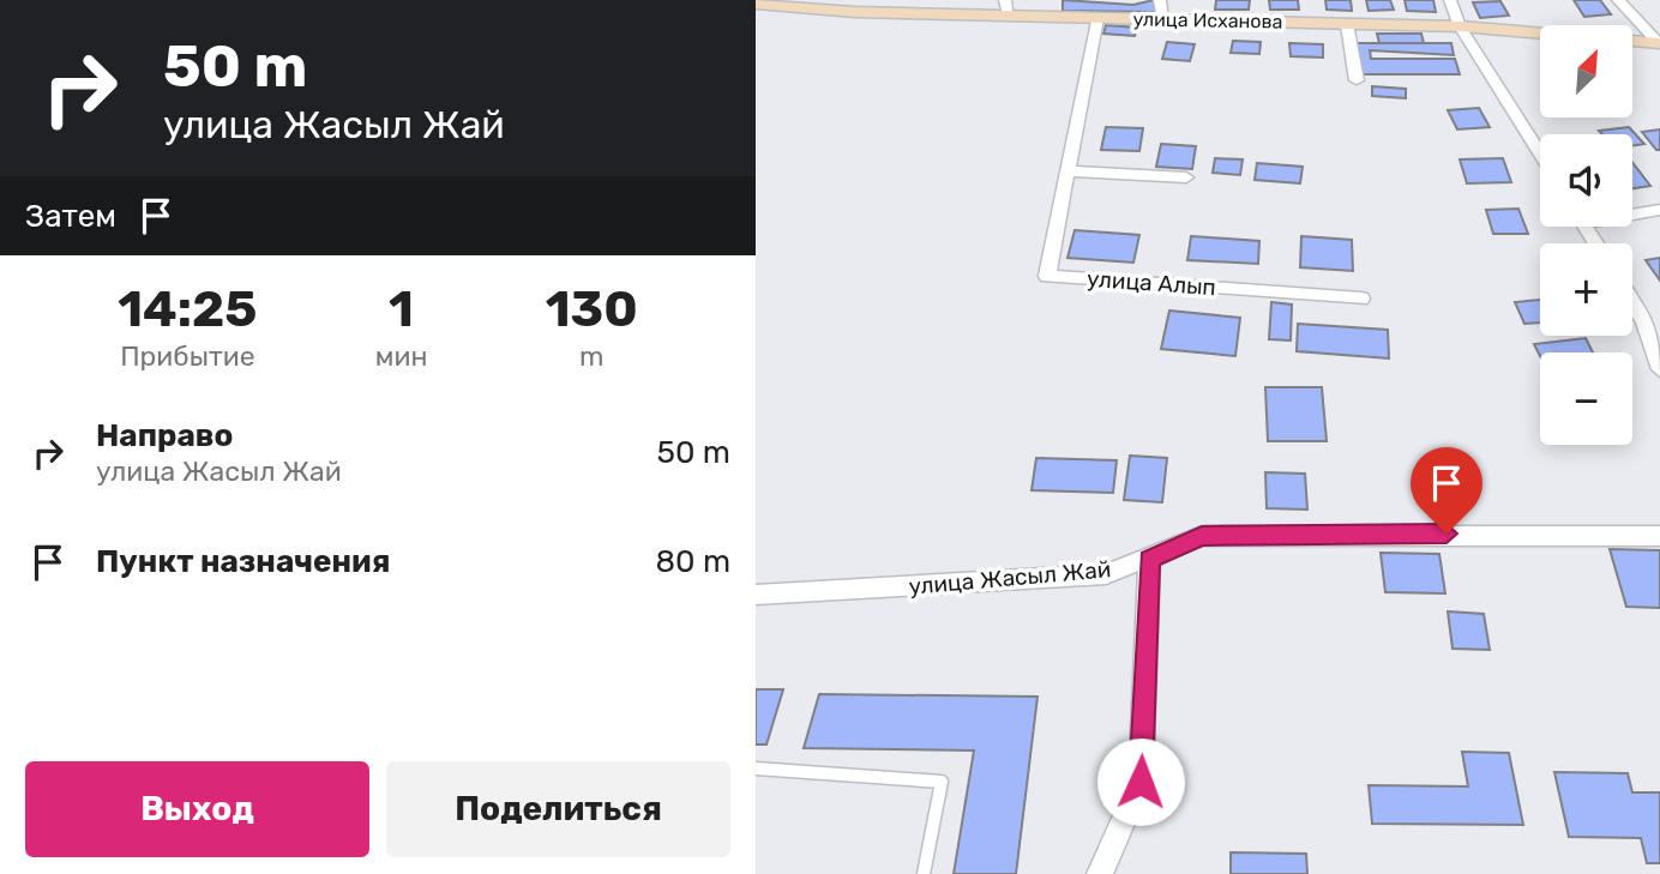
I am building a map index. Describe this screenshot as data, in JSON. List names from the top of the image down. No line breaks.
{"streets":{"main road":["улица Исханова"],"street":["улица Алып","улица Жасыл Жай"]},"crossings":[["улица Исханова","улица Алып"]],"north":"top right","page":{"turn":["50 m","улица Жасыл Жай"],"map_buttons":["+","−"],"then":"Затем","eta":["14:25","Прибытие","1","мин","130","m"],"list":[{"name":"Направо","note":"улица Жасыл Жай","value":"50 m"},{"name":"Пункт назначения","value":"80 m"}],"buttons":["Выход","Поделиться"]}}
